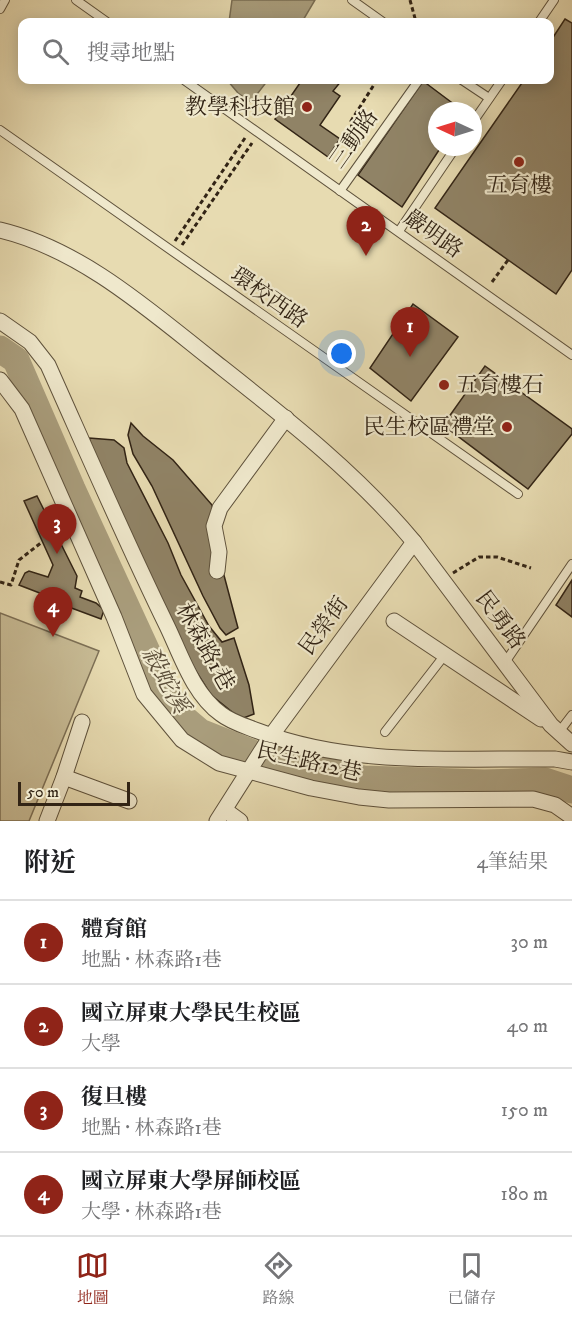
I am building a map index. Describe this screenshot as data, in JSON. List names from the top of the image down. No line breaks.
{"streets":{"street":["民勇路","民榮街","林森路1巷","民生路12巷"],"lane":["三動路","嚴明路","環校西路"]},"crossings":[["三動路","嚴明路"],["民勇路","民榮街"],["民榮街","林森路1巷"],["民榮街","民生路12巷"]],"water":["殺蛇溪"],"places":["教學科技館","五育樓","五育樓石","民生校區禮堂"],"scale_bar":"50 m","north":"left","page":{"search":"搜尋地點","pins":["2","1","3","4"],"scale":"50 m","heading":["附近","4筆結果"],"list":[{"mark":"1","name":"體育館","note":"地點 · 林森路1巷","value":"30 m"},{"mark":"2","name":"國立屏東大學民生校區","note":"大學","value":"40 m"},{"mark":"3","name":"復旦樓","note":"地點 · 林森路1巷","value":"150 m"},{"mark":"4","name":"國立屏東大學屏師校區","note":"大學 · 林森路1巷","value":"180 m"}],"nav":["地圖","路線","已儲存"]}}
